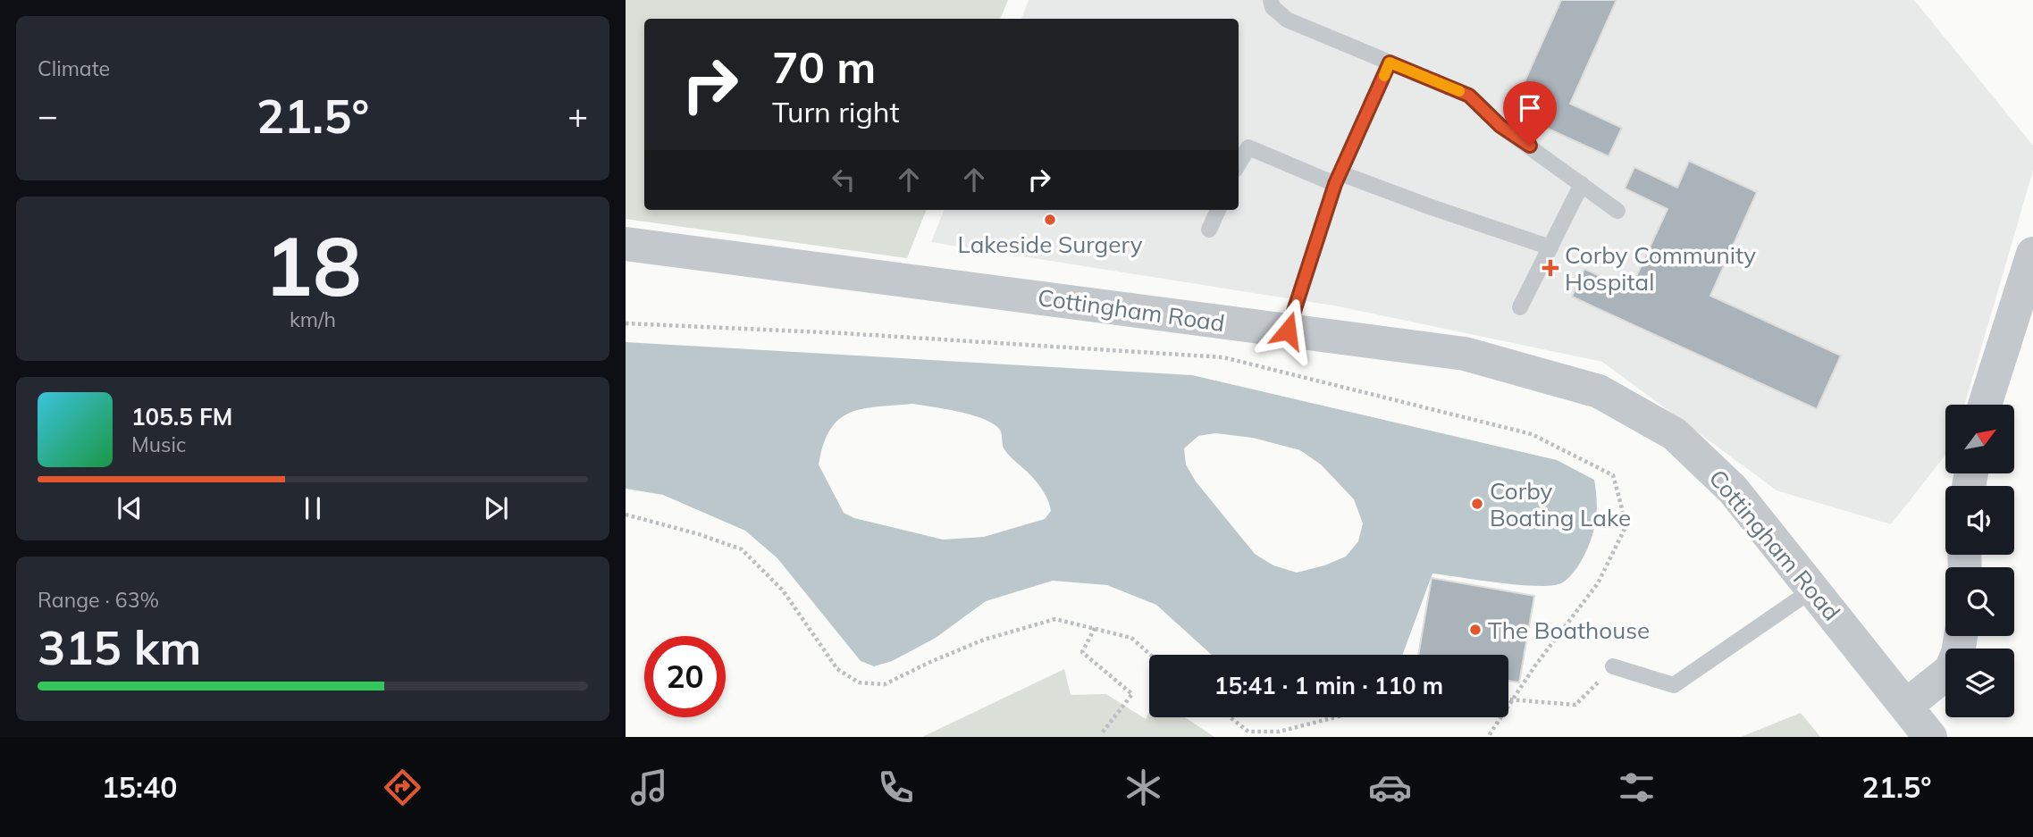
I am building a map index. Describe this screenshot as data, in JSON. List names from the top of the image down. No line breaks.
{"streets":{"street":["Cottingham Road"]},"places":{"other":["Lakeside Surgery","Corby Boating Lake","The Boathouse"],"health":["Corby Community Hospital"]},"north":"top right","page":{"tile":["Climate",["18","km/h"],["Range · 63%","315 km"]],"turn":["70 m","Turn right"],"heat":["−","21.5°","+"],"song":["105.5 FM","Music"],"limit":"20","trip":"15:41 · 1 min · 110 m","tabs":["15:40","21.5°"]}}
